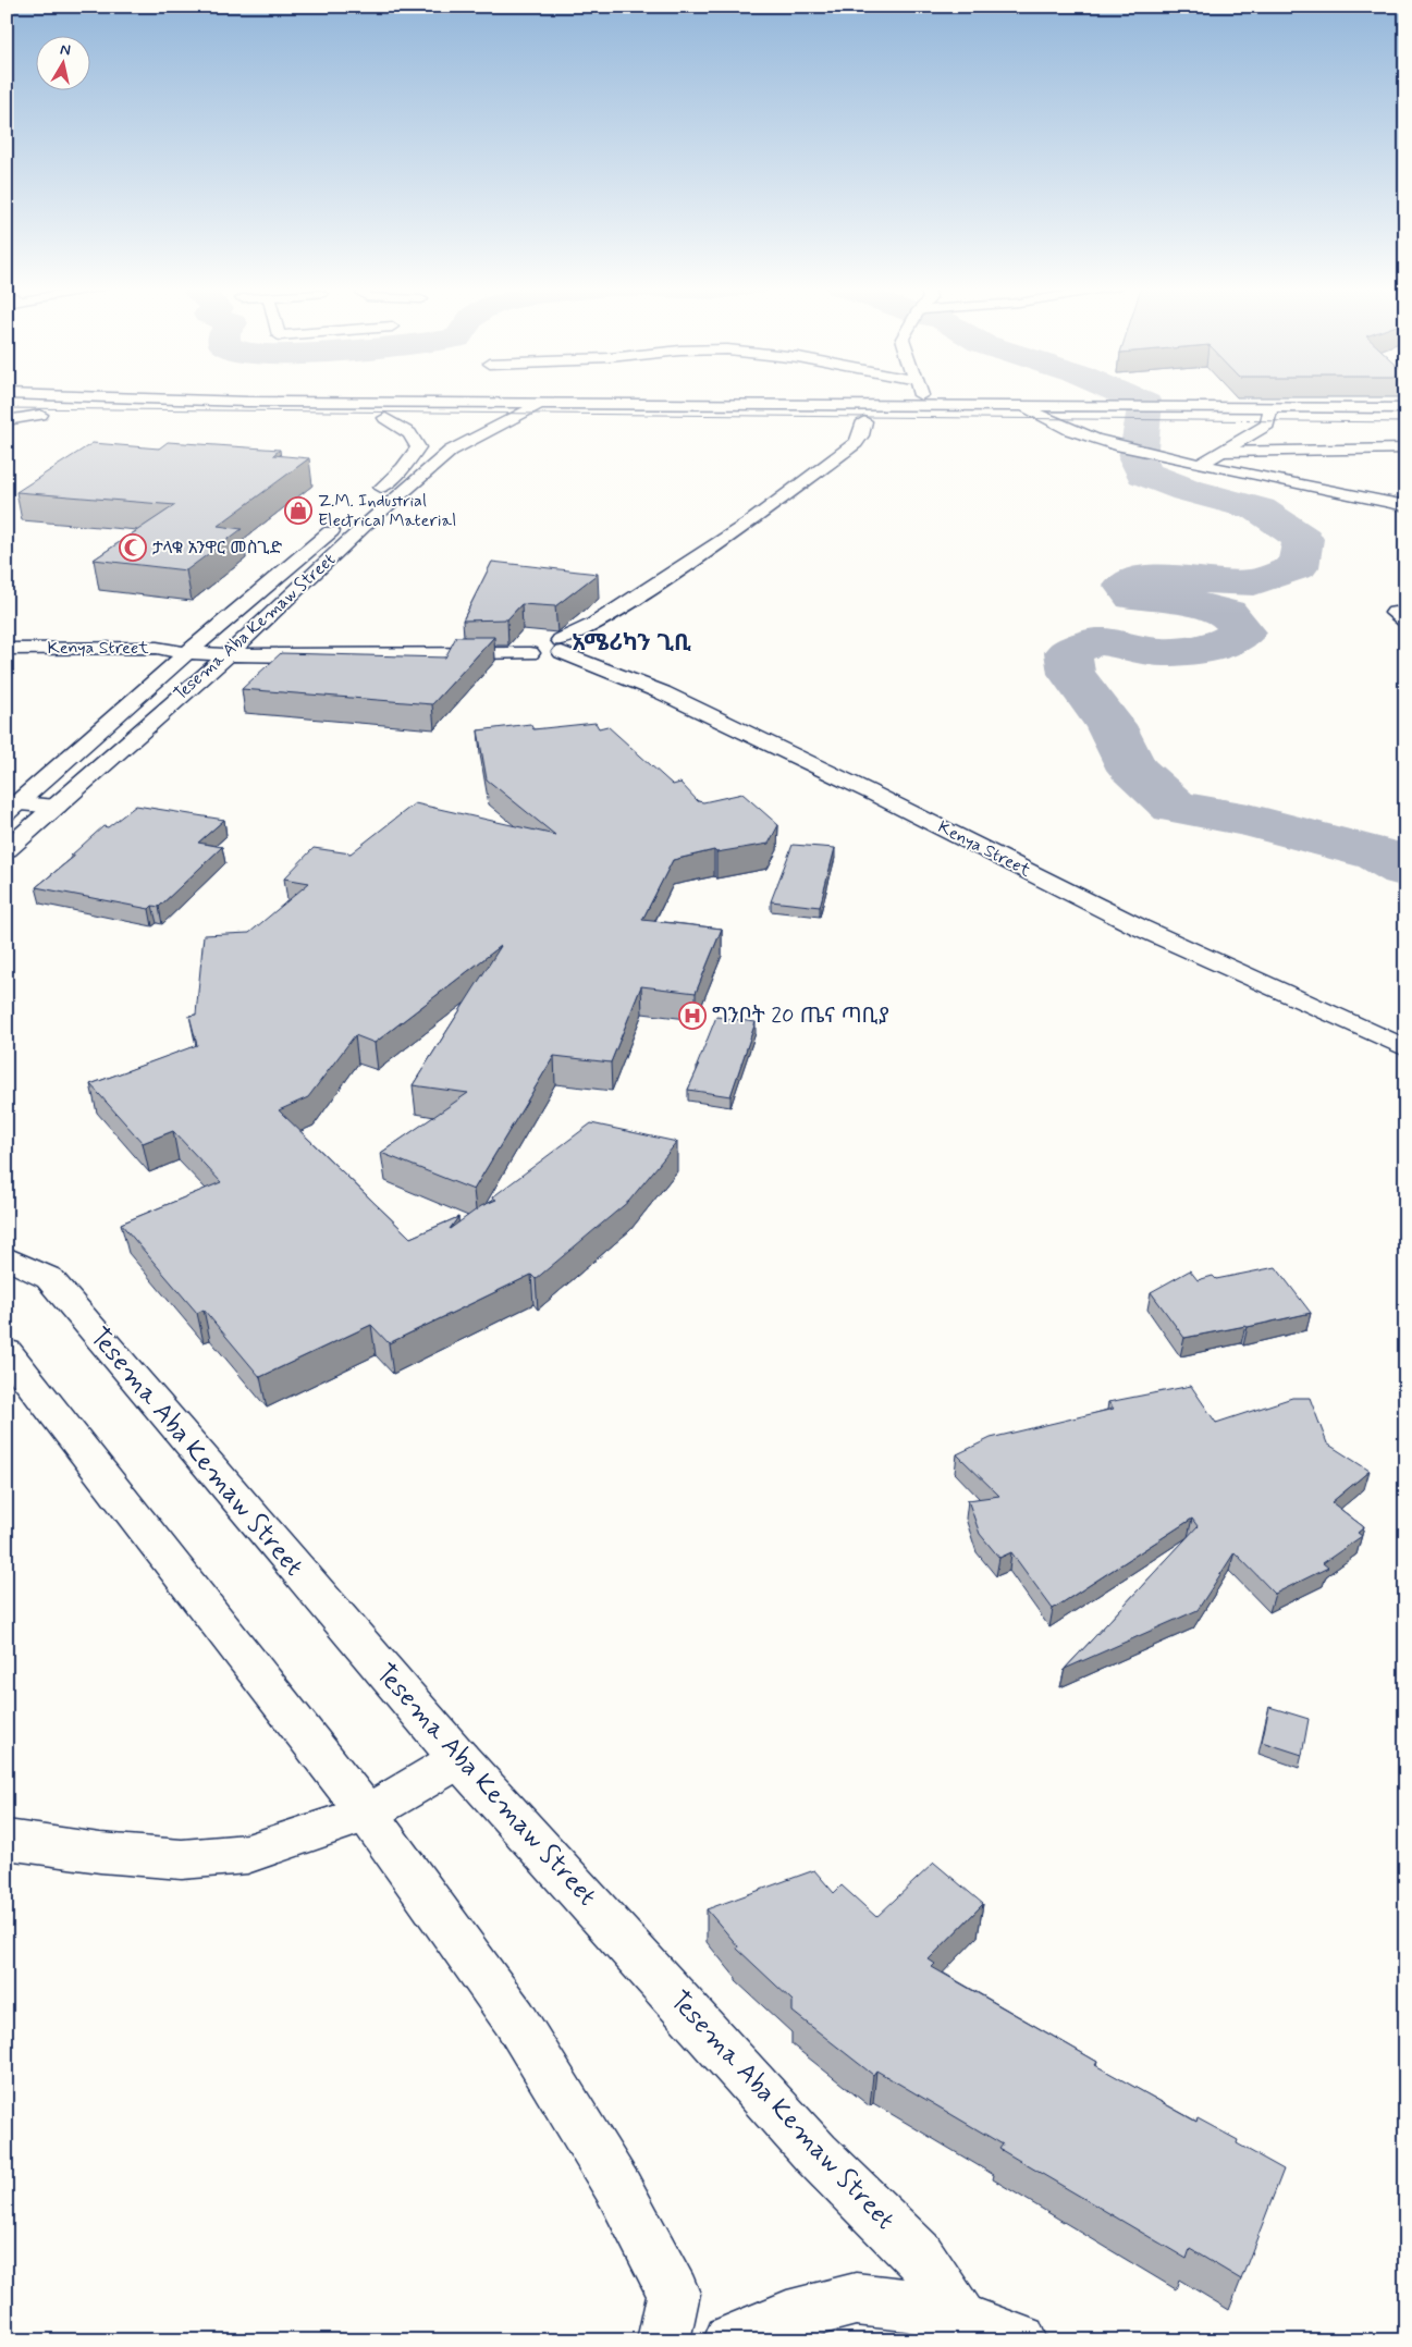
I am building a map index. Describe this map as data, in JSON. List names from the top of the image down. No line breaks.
{"streets":{"main road":["Tesema Aba Kemaw Street","Kenya Street"]},"crossings":[["Tesema Aba Kemaw Street","Kenya Street"]],"districts":["አሜሪካን ጊቢ"],"places":{"shop":["Z.M. Industrial Electrical Material"],"mosque":["ታላቁ አንዋር መስጊድ"],"hospital":["ግንቦት 20 ጤና ጣቢያ"]},"north":"top"}
